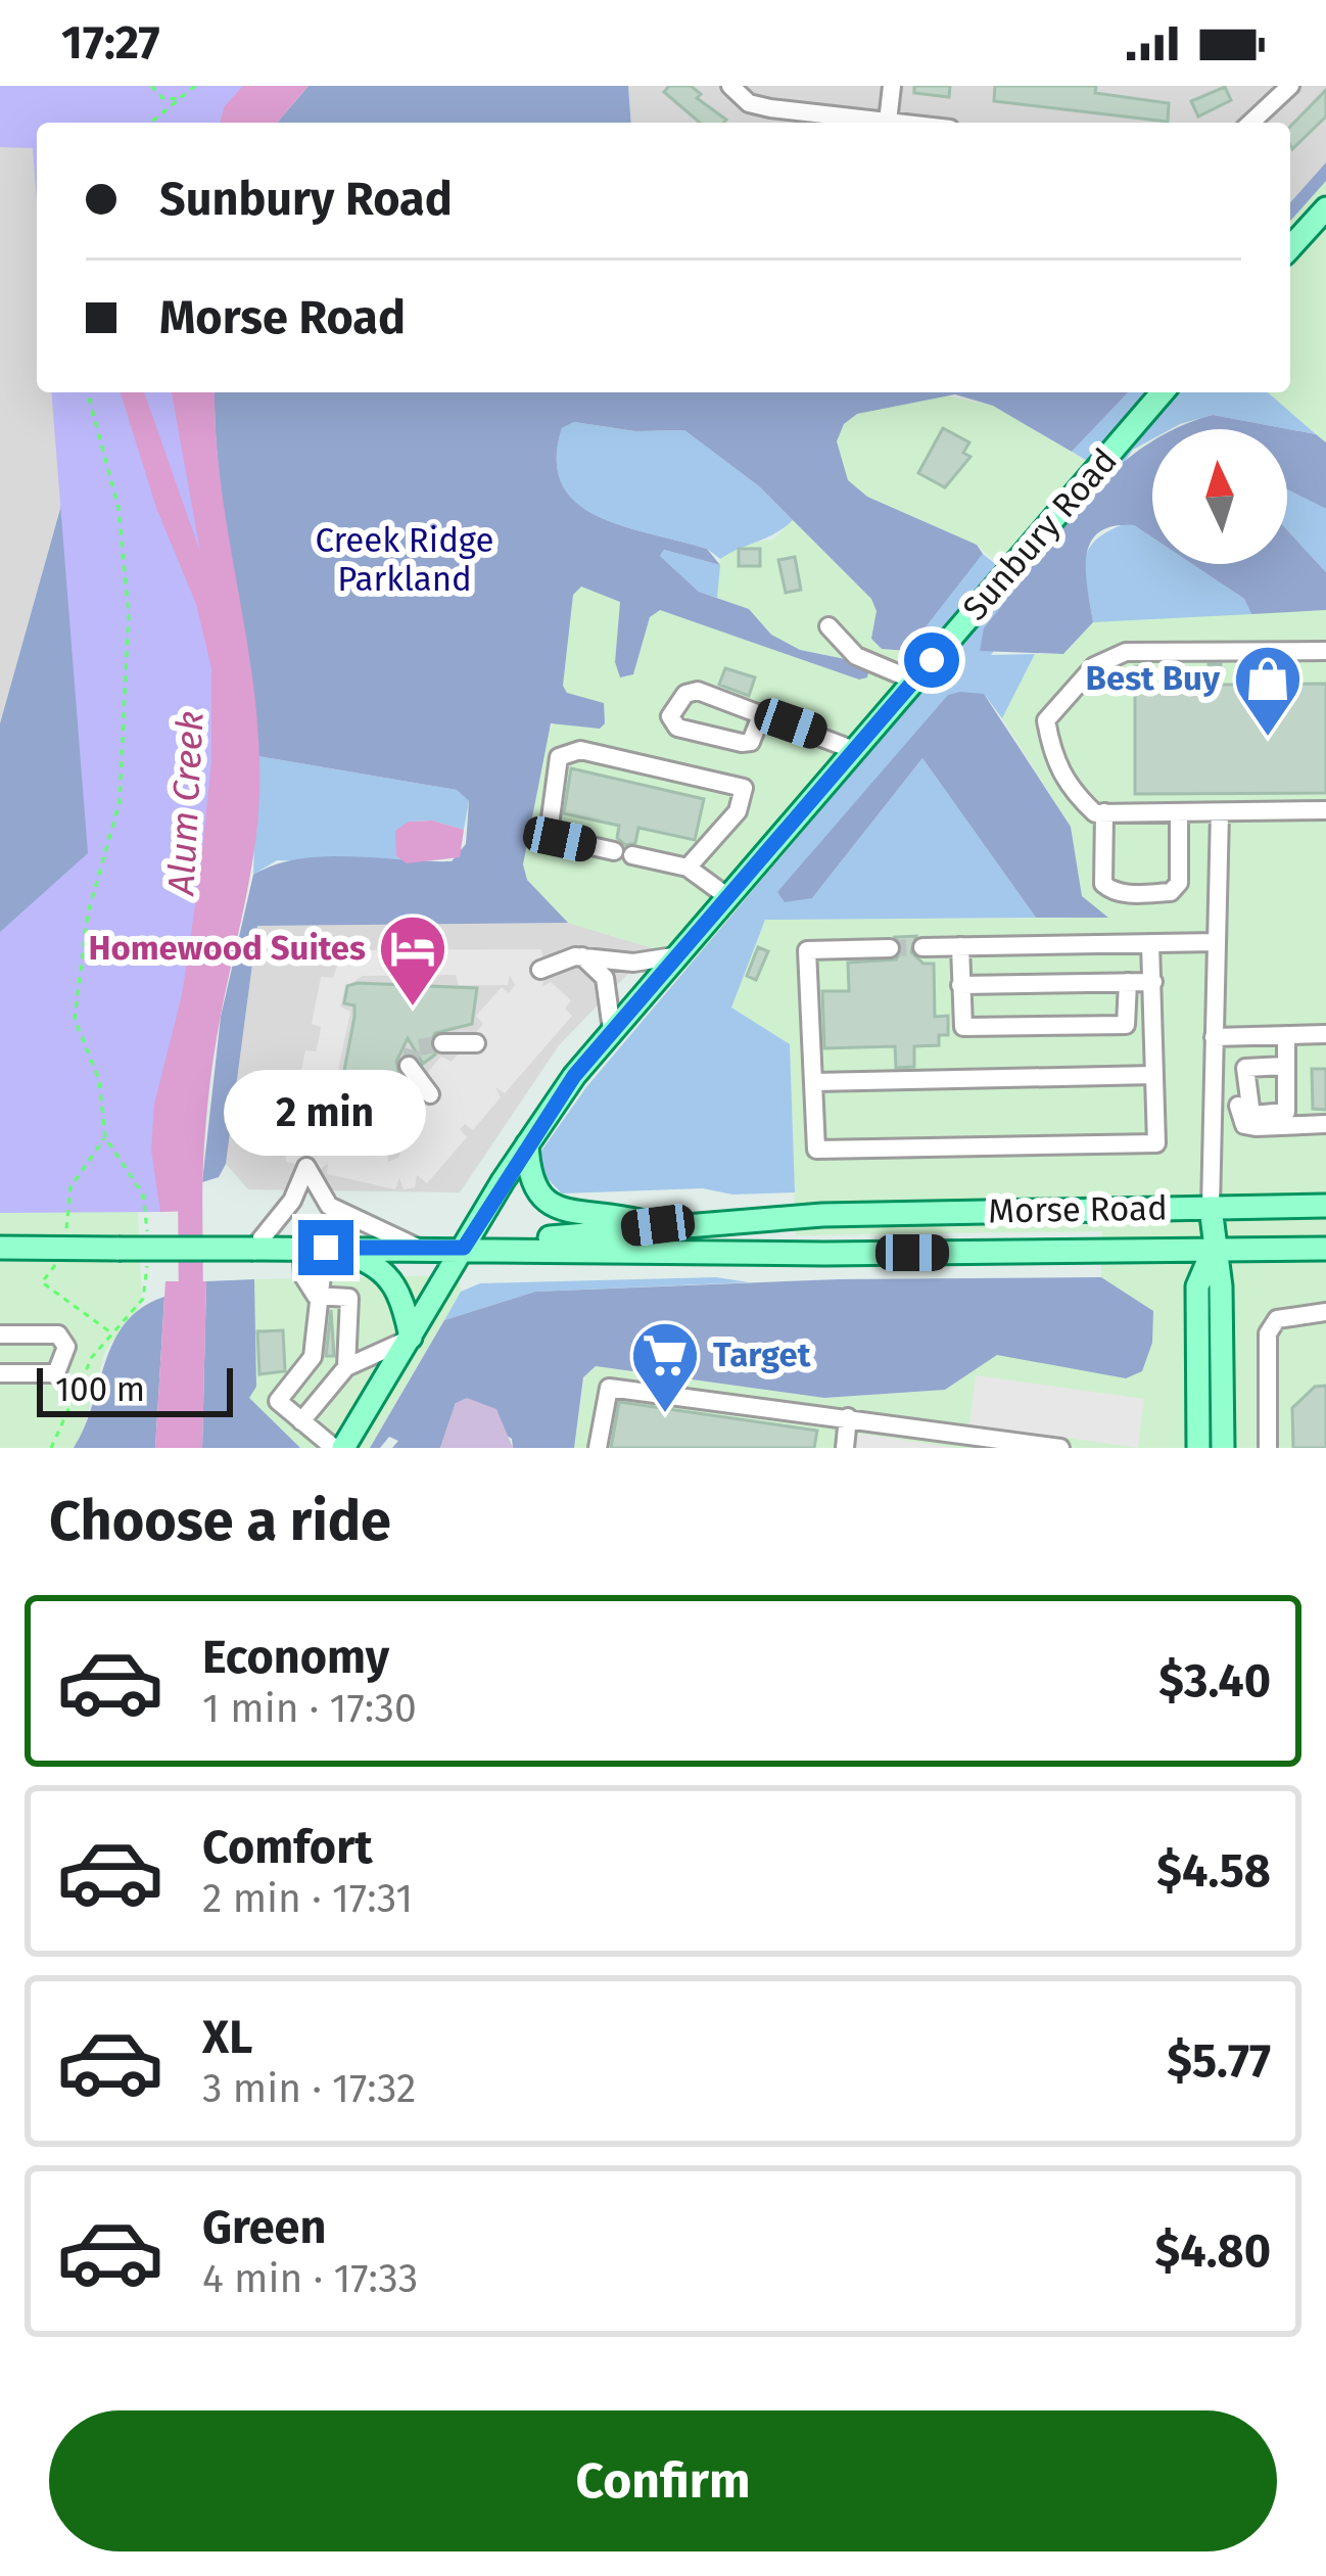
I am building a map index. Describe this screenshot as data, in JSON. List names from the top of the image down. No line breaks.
{"streets":{"main road":["Sunbury Road","Morse Road"]},"crossings":[["Sunbury Road","Morse Road"]],"water":["Alum Creek"],"parks":["Creek Ridge Parkland"],"places":{"shop":["Best Buy"],"hotel":["Homewood Suites"],"supermarket":["Target"]},"scale_bar":"100 m","north":"top","page":{"status":"17:27","banner":["Sunbury Road","Morse Road"],"bubble":"2 min","scale":"100 m","heading":"Choose a ride","list":[{"name":"Economy","note":"1 min · 17:30","value":"$3.40"},{"name":"Comfort","note":"2 min · 17:31","value":"$4.58"},{"name":"XL","note":"3 min · 17:32","value":"$5.77"},{"name":"Green","note":"4 min · 17:33","value":"$4.80"}],"buttons":"Confirm"}}
